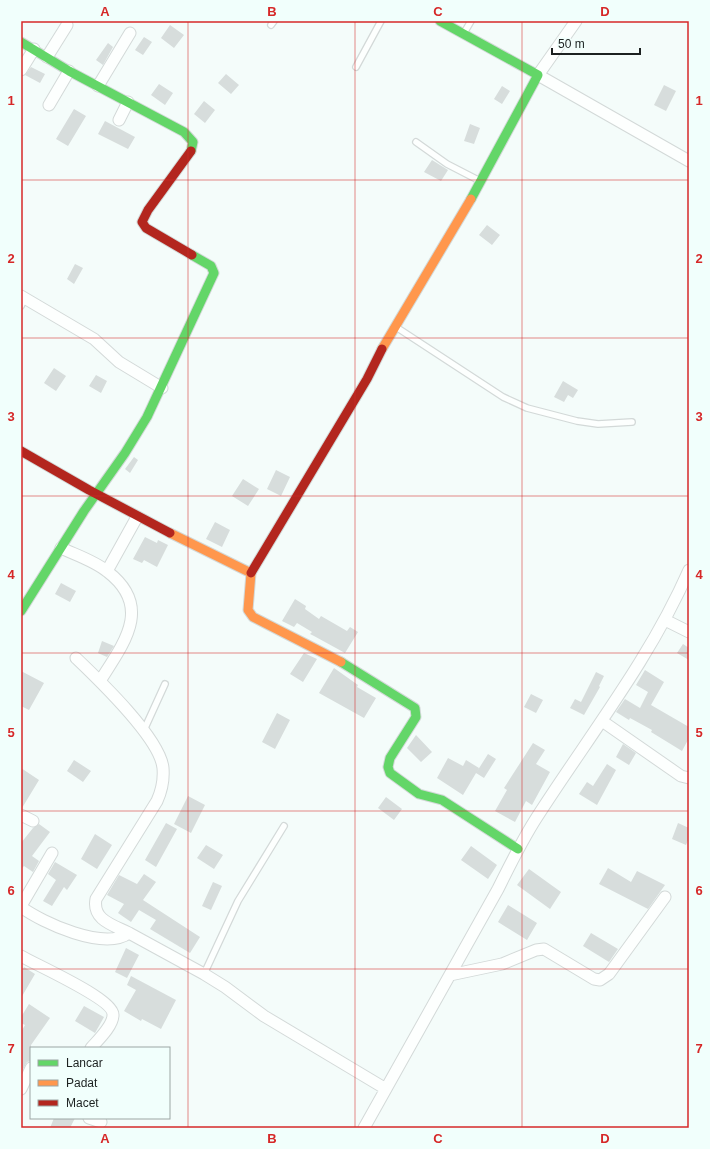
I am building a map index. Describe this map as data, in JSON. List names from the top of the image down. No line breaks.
{"legend":["Lancar","Padat","Macet"],"scale_bar":"50 m","grid":{"columns":["A","B","C","D"],"rows":["1","2","3","4","5","6","7"]}}
